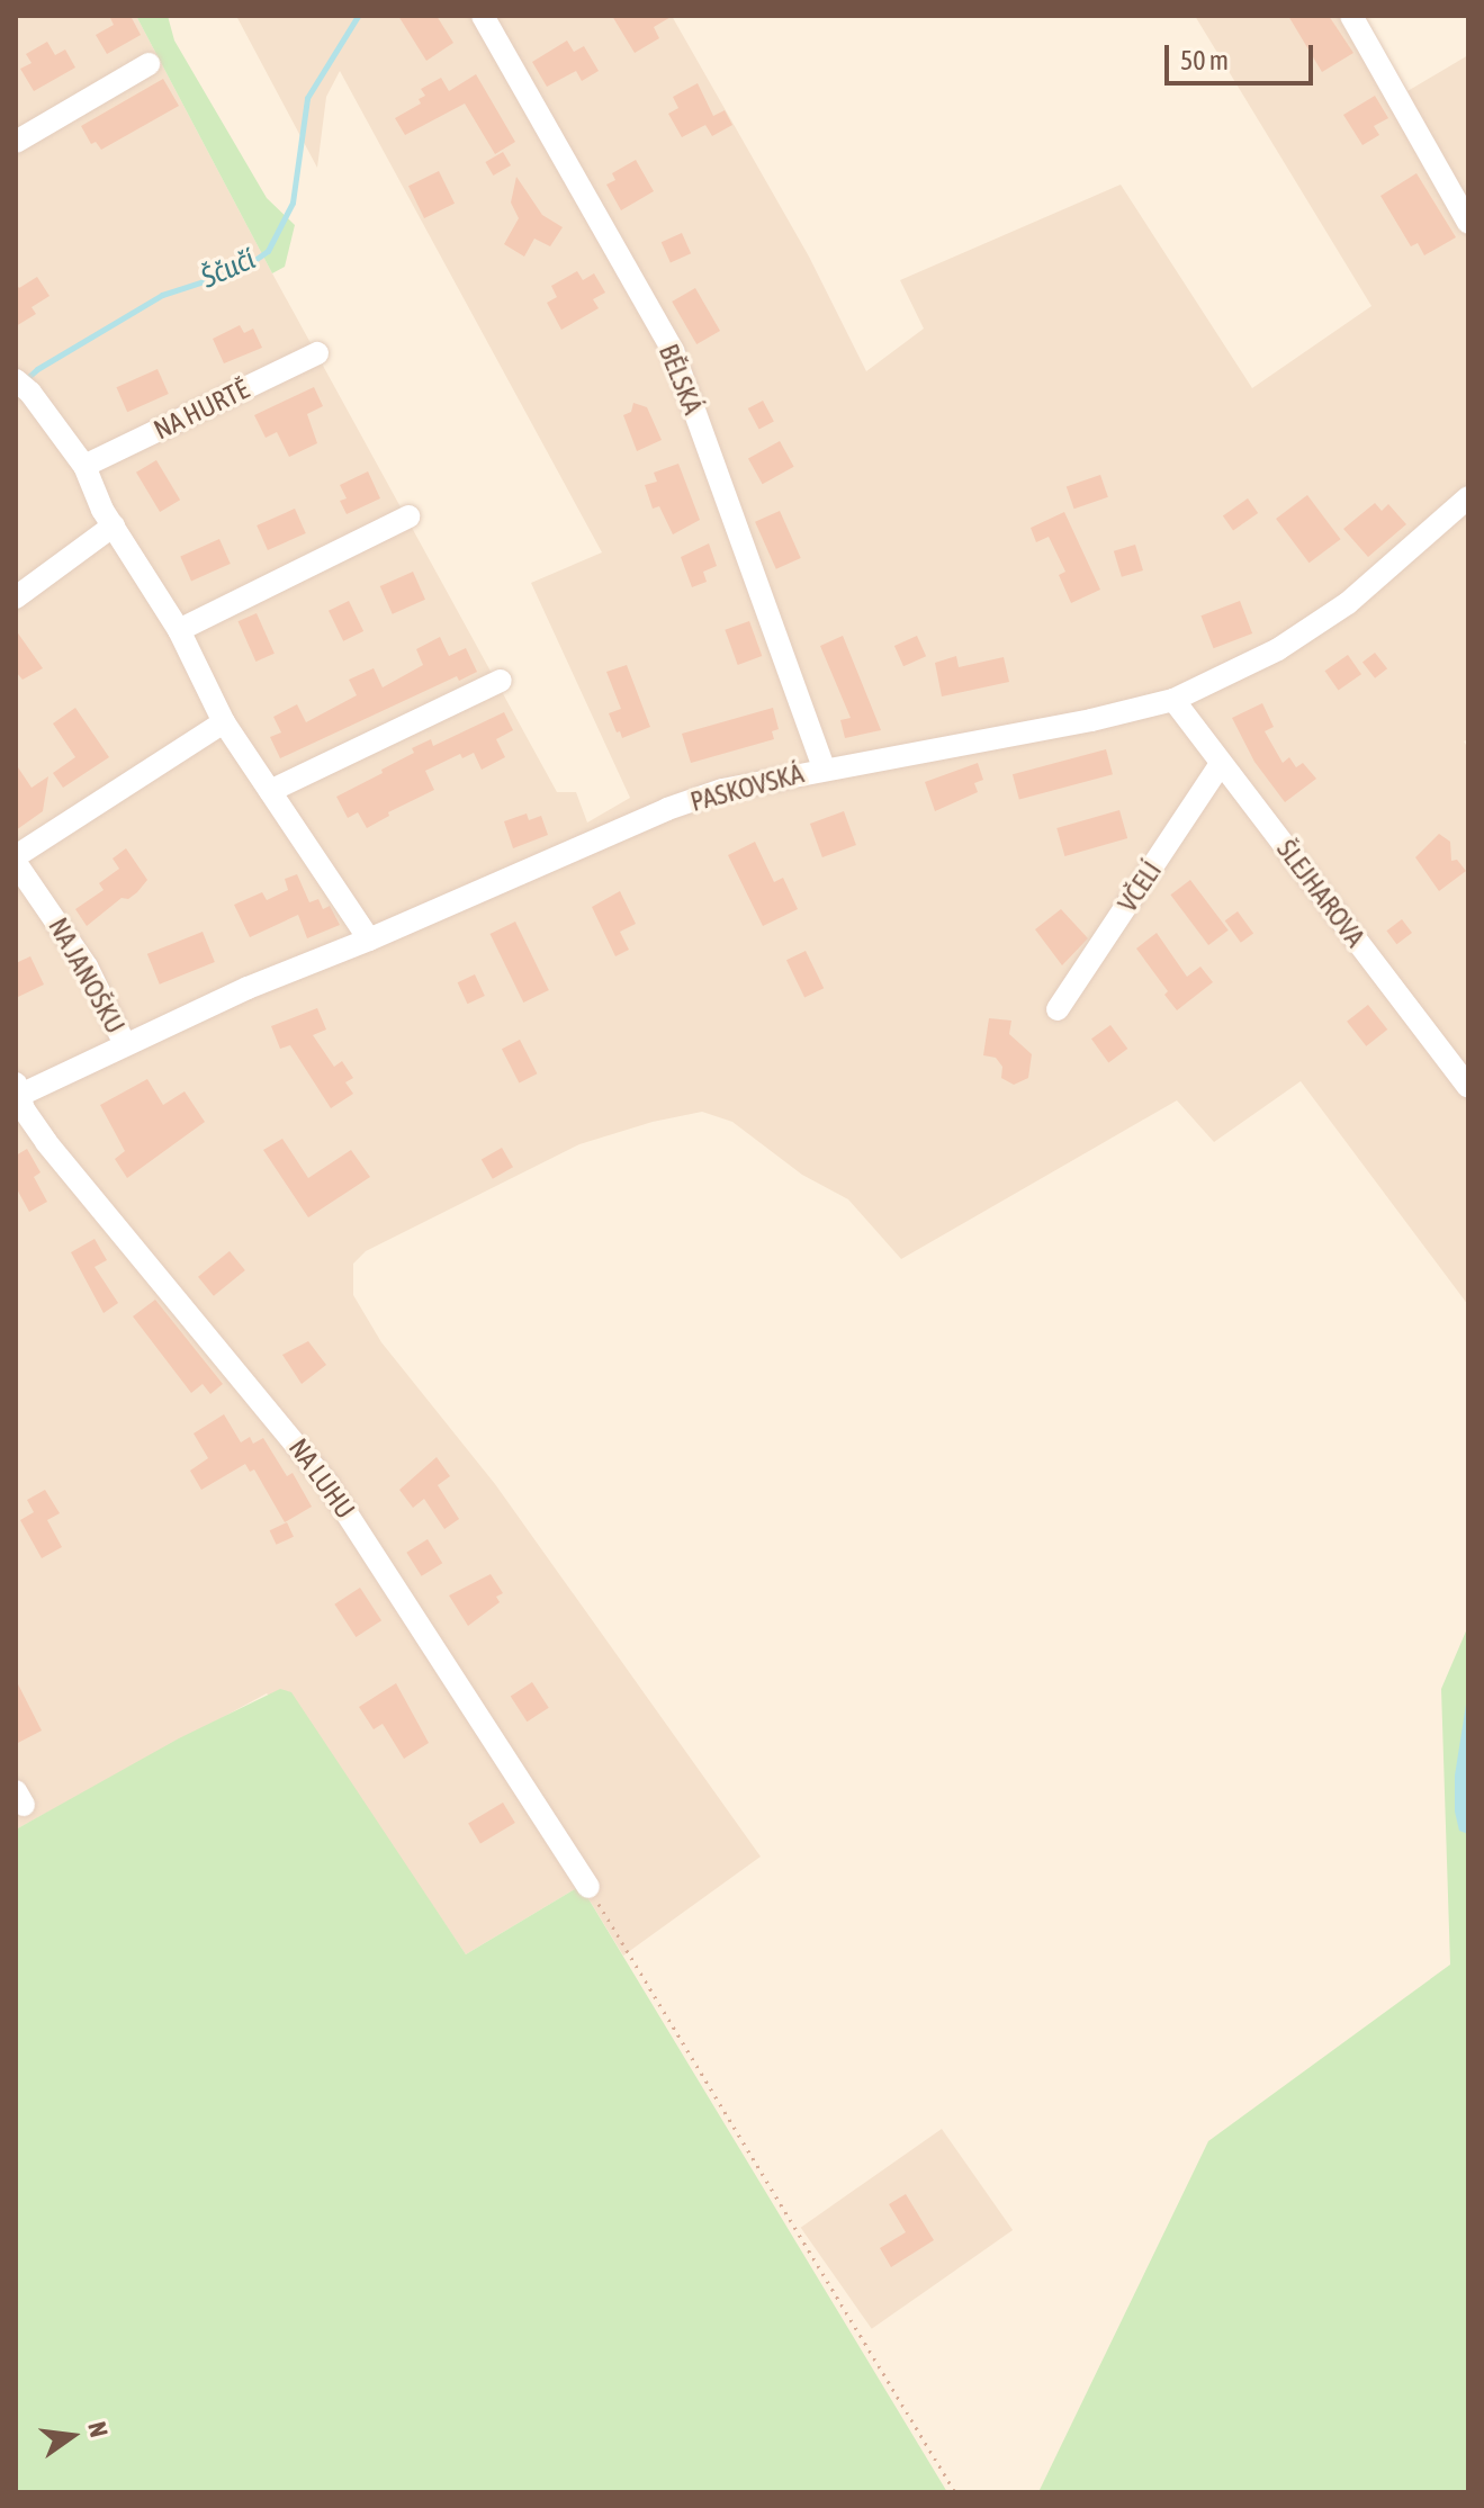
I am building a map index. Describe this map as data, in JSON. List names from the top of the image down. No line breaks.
{"streets":{"street":["BĚLSKÁ","NA HURTĚ","PASKOVSKÁ","VČELÍ","ŠLEJHAROVA","NA JANOŠKU","NA LUHU"]},"crossings":[["BĚLSKÁ","PASKOVSKÁ"],["PASKOVSKÁ","ŠLEJHAROVA"],["PASKOVSKÁ","NA JANOŠKU"],["PASKOVSKÁ","NA LUHU"],["VČELÍ","ŠLEJHAROVA"]],"water":["Ščučí"],"scale_bar":"50 m","north":"right"}
